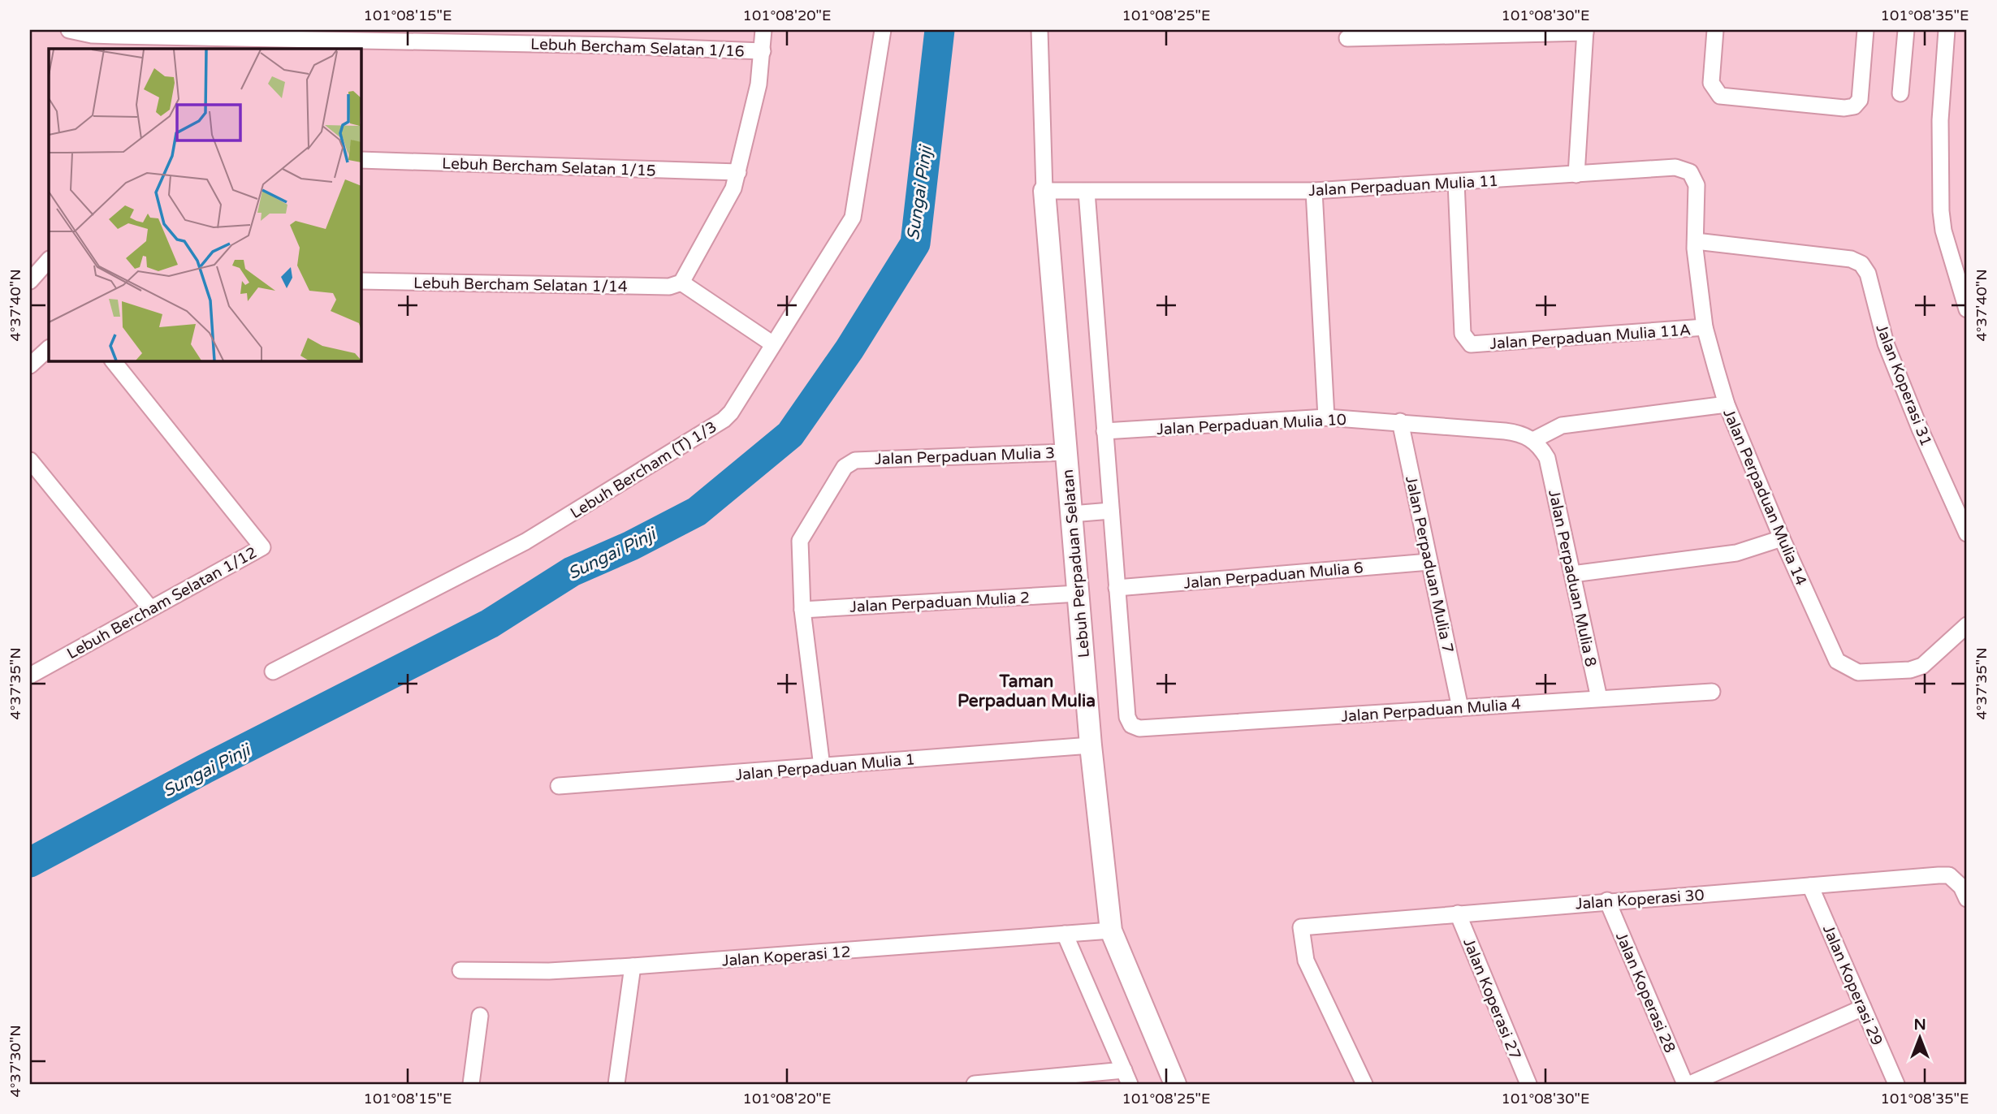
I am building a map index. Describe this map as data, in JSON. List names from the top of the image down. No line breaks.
{"streets":{"street":["Lebuh Bercham Selatan 1/16","Lebuh Bercham Selatan 1/15","Jalan Perpaduan Mulia 11","Lebuh Bercham Selatan 1/14","Jalan Perpaduan Mulia 11A","Jalan Koperasi 31","Jalan Perpaduan Mulia 10","Jalan Perpaduan Mulia 3","Lebuh Bercham (T) 1/3","Jalan Perpaduan Mulia 14","Lebuh Perpaduan Selatan","Jalan Perpaduan Mulia 7","Jalan Perpaduan Mulia 6","Jalan Perpaduan Mulia 8","Jalan Perpaduan Mulia 2","Lebuh Bercham Selatan 1/12","Jalan Perpaduan Mulia 4","Jalan Perpaduan Mulia 1","Jalan Koperasi 30","Jalan Koperasi 12","Jalan Koperasi 29","Jalan Koperasi 28","Jalan Koperasi 27"]},"crossings":[["Jalan Perpaduan Mulia 11","Jalan Perpaduan Mulia 11A"],["Jalan Perpaduan Mulia 11","Jalan Koperasi 31"],["Jalan Perpaduan Mulia 11","Jalan Perpaduan Mulia 14"],["Jalan Perpaduan Mulia 11","Lebuh Perpaduan Selatan"],["Jalan Perpaduan Mulia 11A","Jalan Perpaduan Mulia 14"],["Jalan Koperasi 31","Jalan Perpaduan Mulia 14"],["Jalan Perpaduan Mulia 10","Jalan Perpaduan Mulia 7"],["Jalan Perpaduan Mulia 10","Jalan Perpaduan Mulia 8"],["Jalan Perpaduan Mulia 3","Lebuh Perpaduan Selatan"],["Jalan Perpaduan Mulia 3","Jalan Perpaduan Mulia 2"],["Lebuh Perpaduan Selatan","Jalan Perpaduan Mulia 2"],["Lebuh Perpaduan Selatan","Jalan Perpaduan Mulia 1"],["Lebuh Perpaduan Selatan","Jalan Koperasi 12"],["Jalan Perpaduan Mulia 7","Jalan Perpaduan Mulia 6"],["Jalan Perpaduan Mulia 7","Jalan Perpaduan Mulia 4"],["Jalan Perpaduan Mulia 6","Jalan Perpaduan Mulia 4"],["Jalan Perpaduan Mulia 8","Jalan Perpaduan Mulia 4"],["Jalan Koperasi 30","Jalan Koperasi 29"],["Jalan Koperasi 30","Jalan Koperasi 28"],["Jalan Koperasi 30","Jalan Koperasi 27"]],"districts":["Taman Perpaduan Mulia"],"water":["Sungai Pinji"],"north":"top","coordinates":["101°08'15\"E","101°08'20\"E","101°08'25\"E","101°08'30\"E","101°08'35\"E","4°37'40\"N","4°37'35\"N","4°37'30\"N"]}
